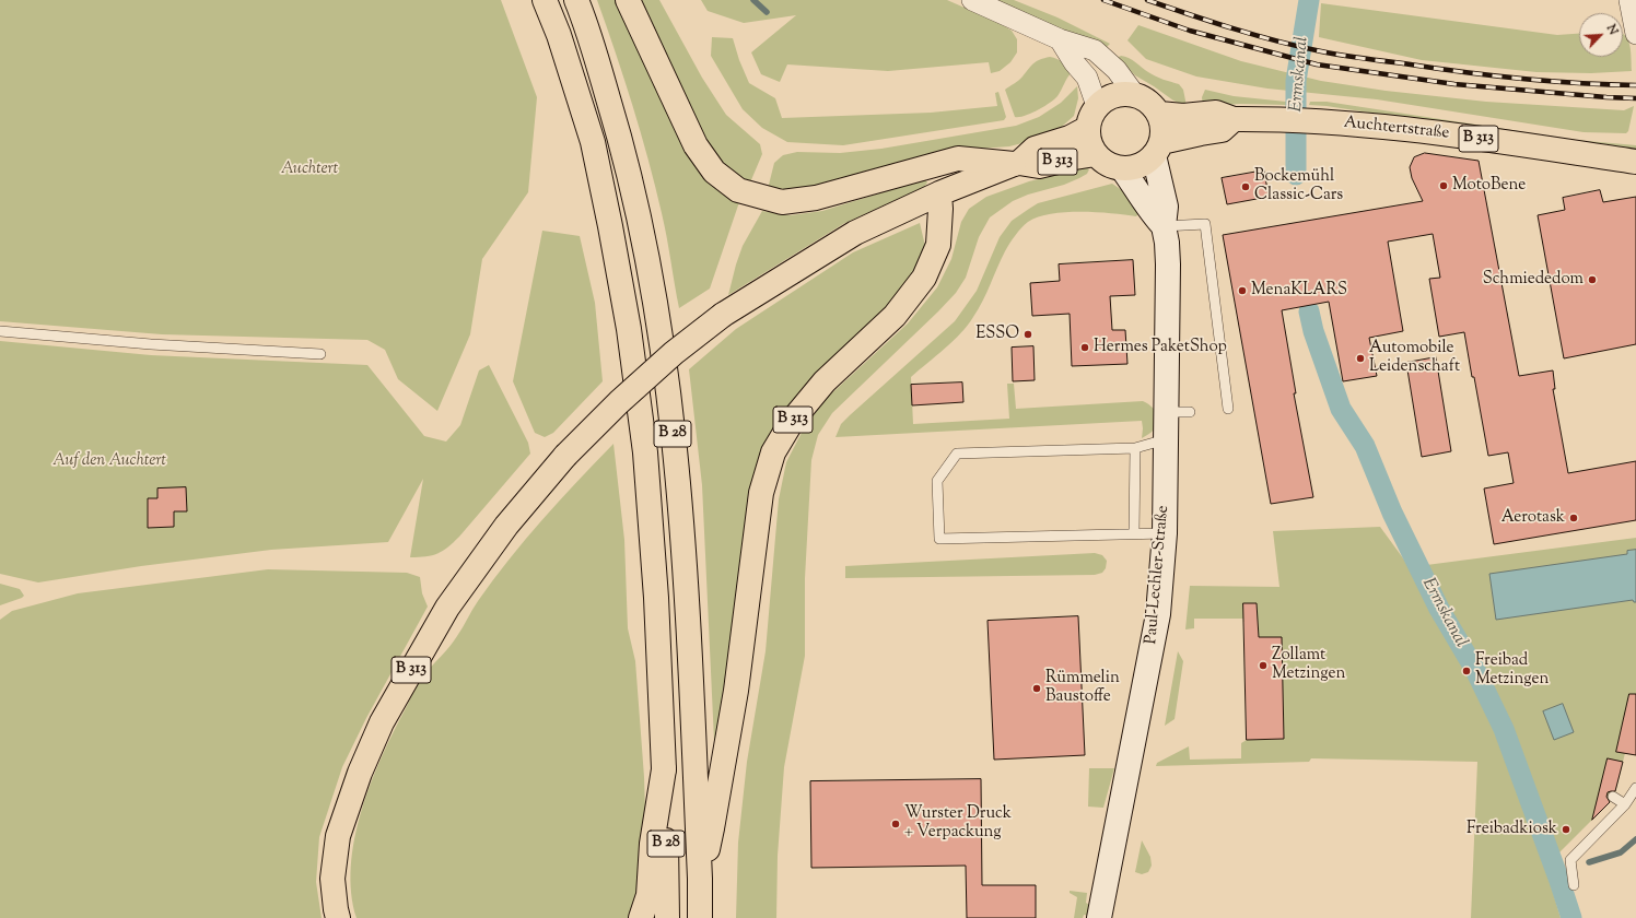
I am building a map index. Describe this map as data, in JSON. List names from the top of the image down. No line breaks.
{"streets":{"main road":["Auchtertstraße","B 313","B 28"],"street":["Paul-Lechler-Straße"]},"crossings":[["Auchtertstraße","B 313"],["Auchtertstraße","Paul-Lechler-Straße"],["B 313","B 28"],["B 313","Paul-Lechler-Straße"]],"water":["Ermskanal"],"parks":["Auchtert","Auf den Auchtert"],"places":["MotoBene","Bockemühl Classic-Cars","Schmiededom","MenaKLARS","ESSO","Hermes PaketShop","Automobile Leidenschaft","Aerotask","Zollamt Metzingen","Freibad Metzingen","Rümmelin Baustoffe","Wurster Druck + Verpackung","Freibadkiosk"],"north":"top right"}
